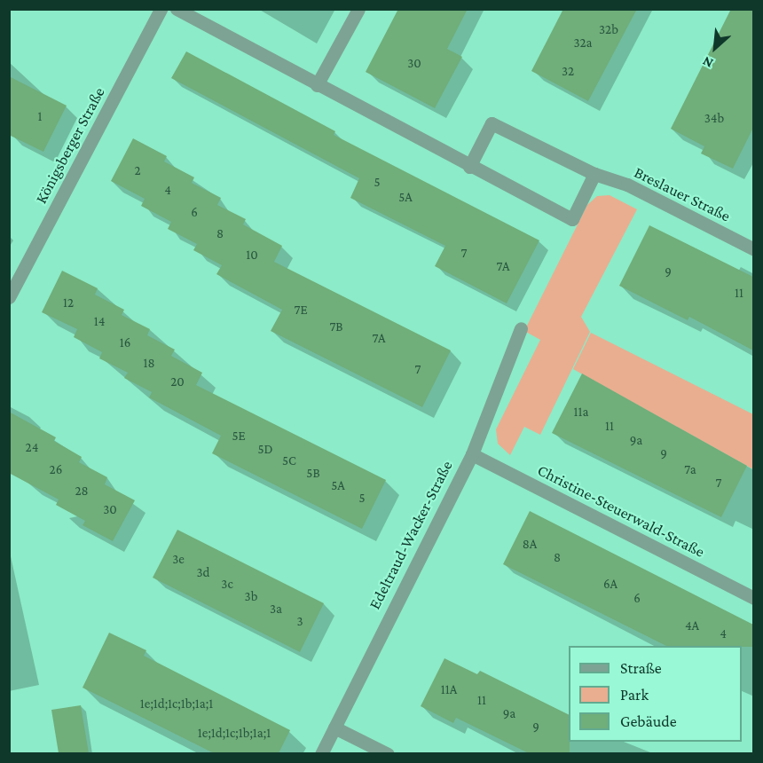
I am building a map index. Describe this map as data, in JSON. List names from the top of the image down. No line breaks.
{"streets":{"street":["Königsberger Straße","Breslauer Straße","Christine-Steuerwald-Straße","Edeltraud-Wacker-Straße"]},"crossings":[["Christine-Steuerwald-Straße","Edeltraud-Wacker-Straße"]],"house_numbers":["32b","32a","30","32","1","34b","2","5","4","5A","6","8","7","10","7A","9","11","12","7E","14","7B","7A","16","18","7","20","11a","11","5E","9a","24","5D","9","5C","26","7a","5B","7","5A","28","5","30","8A","8","3e","3d","3c","6A","3b","6","3a","3","4A","4","11A","11","1e;1d;1c;1b;1a;1","9a","9","1e;1d;1c;1b;1a;1"],"legend":["Straße","Park","Gebäude"],"north":"bottom left"}
